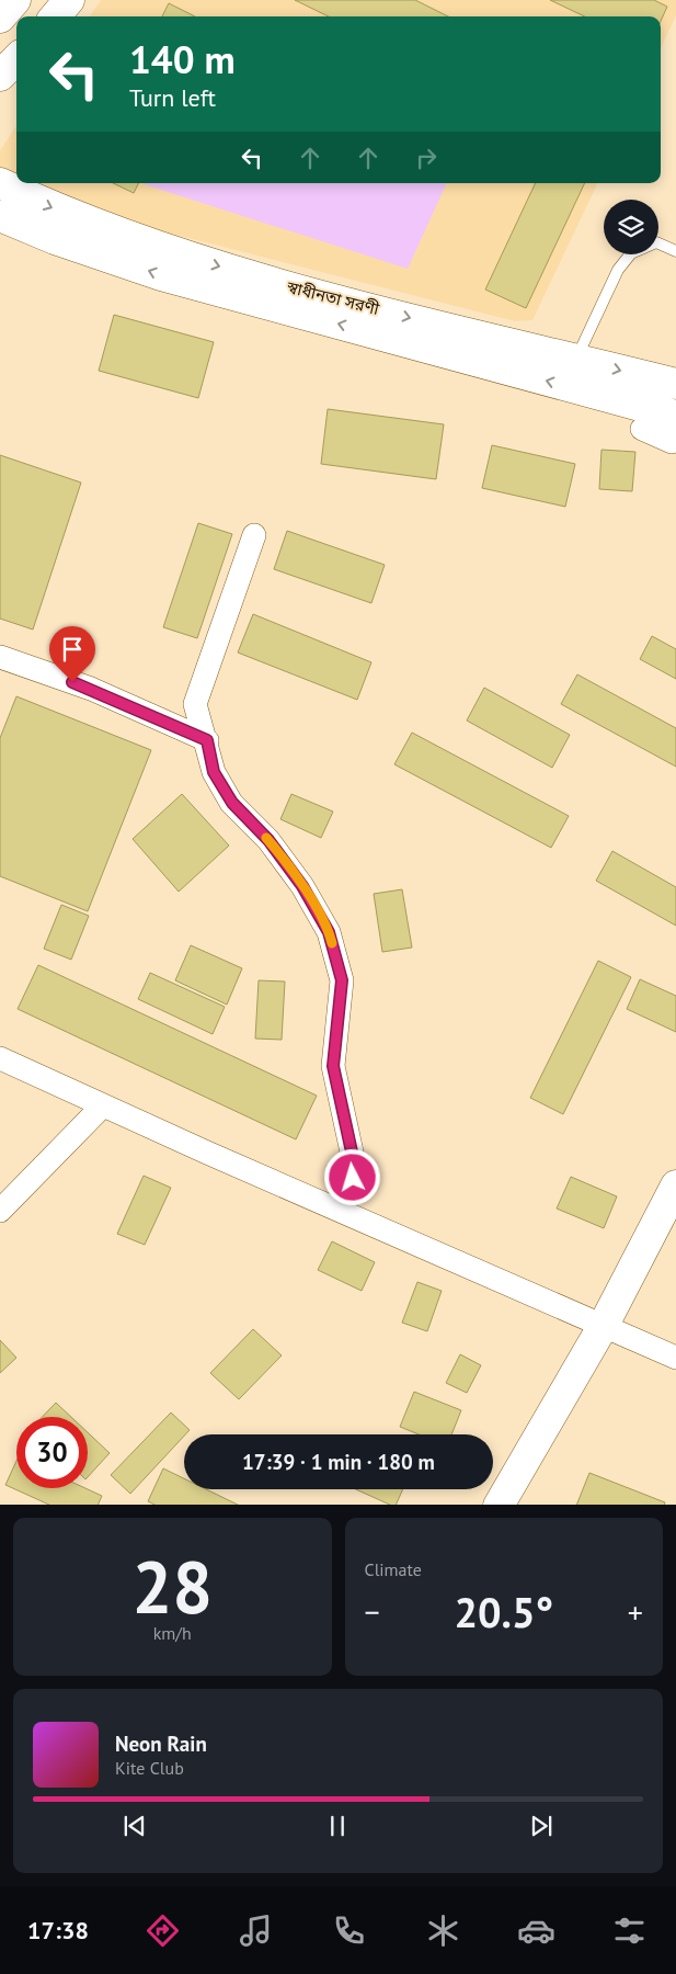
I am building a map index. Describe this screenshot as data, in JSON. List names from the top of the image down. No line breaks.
{"streets":{"main road":["স্বাধীনতা সরণী"]},"page":{"turn":["140 m","Turn left"],"limit":"30","trip":"17:39 · 1 min · 180 m","tile":[["28","km/h"],"Climate"],"heat":["−","20.5°","+"],"song":["Neon Rain","Kite Club"],"tabs":"17:38"}}
